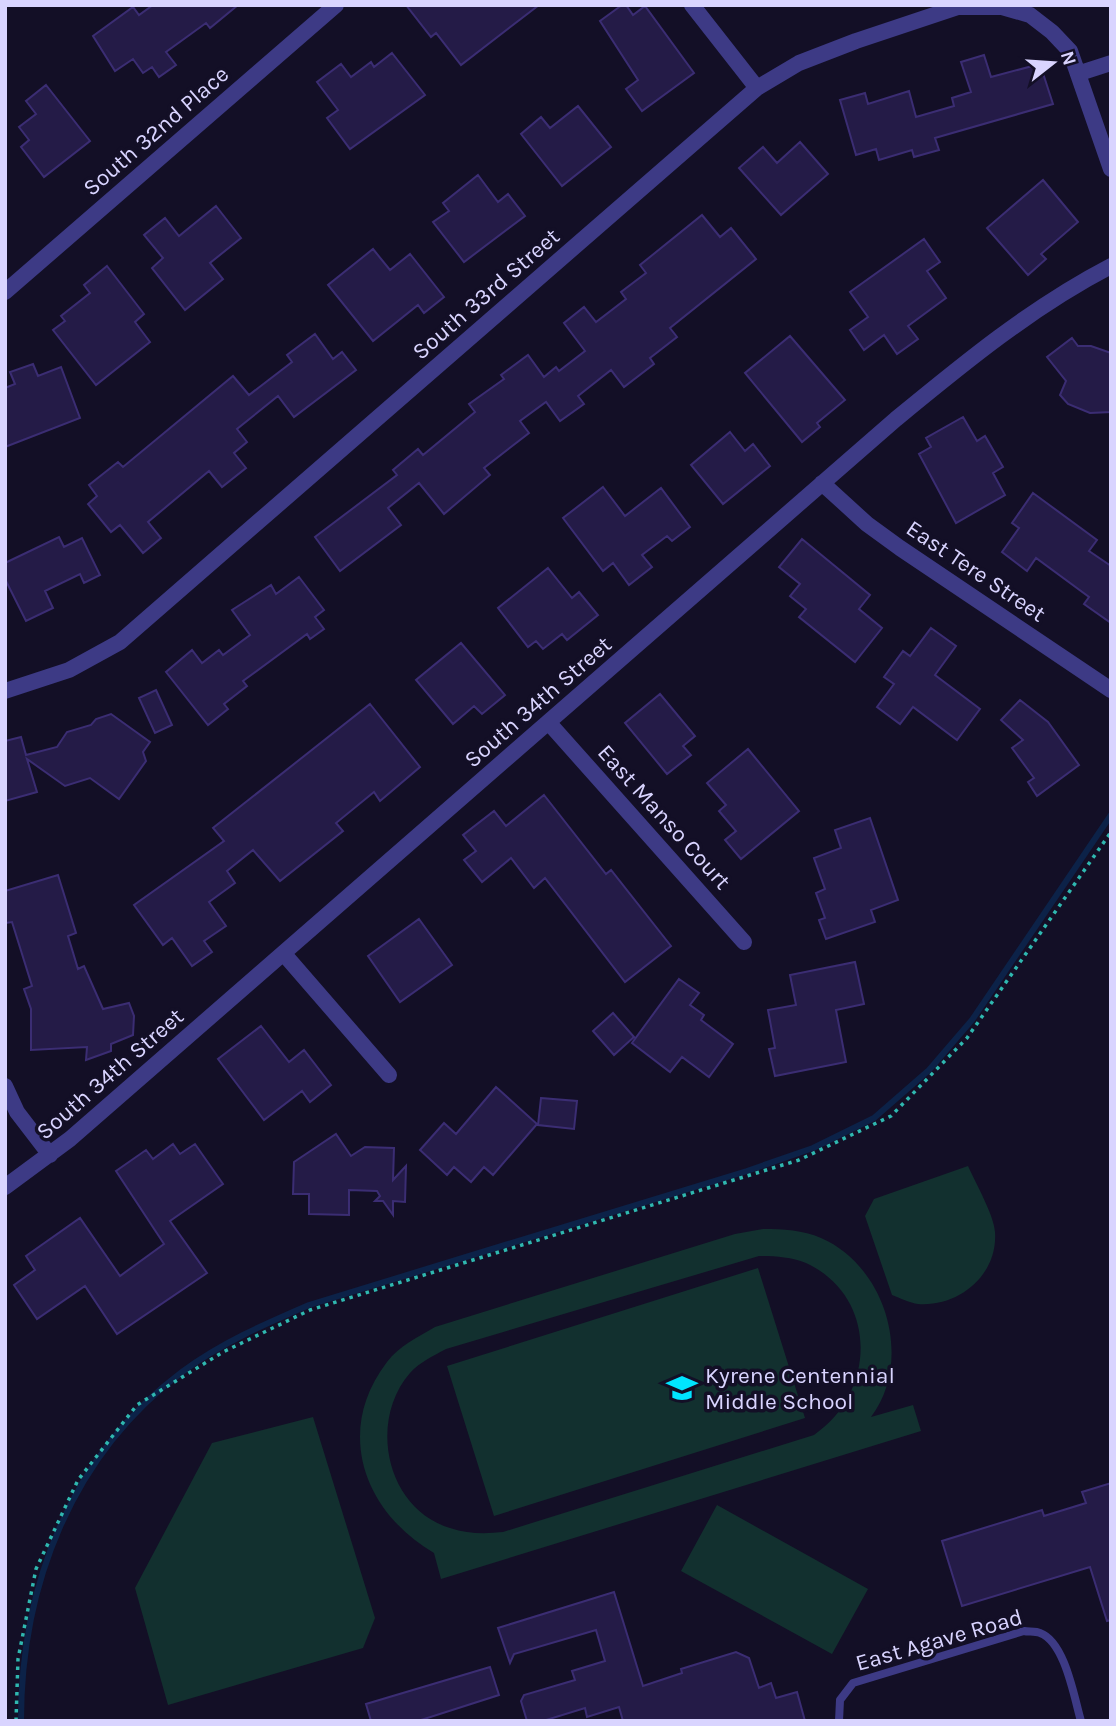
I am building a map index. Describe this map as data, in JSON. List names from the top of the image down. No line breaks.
{"streets":{"street":["South 32nd Place","South 33rd Street","East Tere Street","South 34th Street","East Manso Court"],"lane":["East Agave Road"]},"crossings":[["East Tere Street","South 34th Street"],["South 34th Street","East Manso Court"]],"places":{"school or university":["Kyrene Centennial Middle School"]},"north":"right"}
